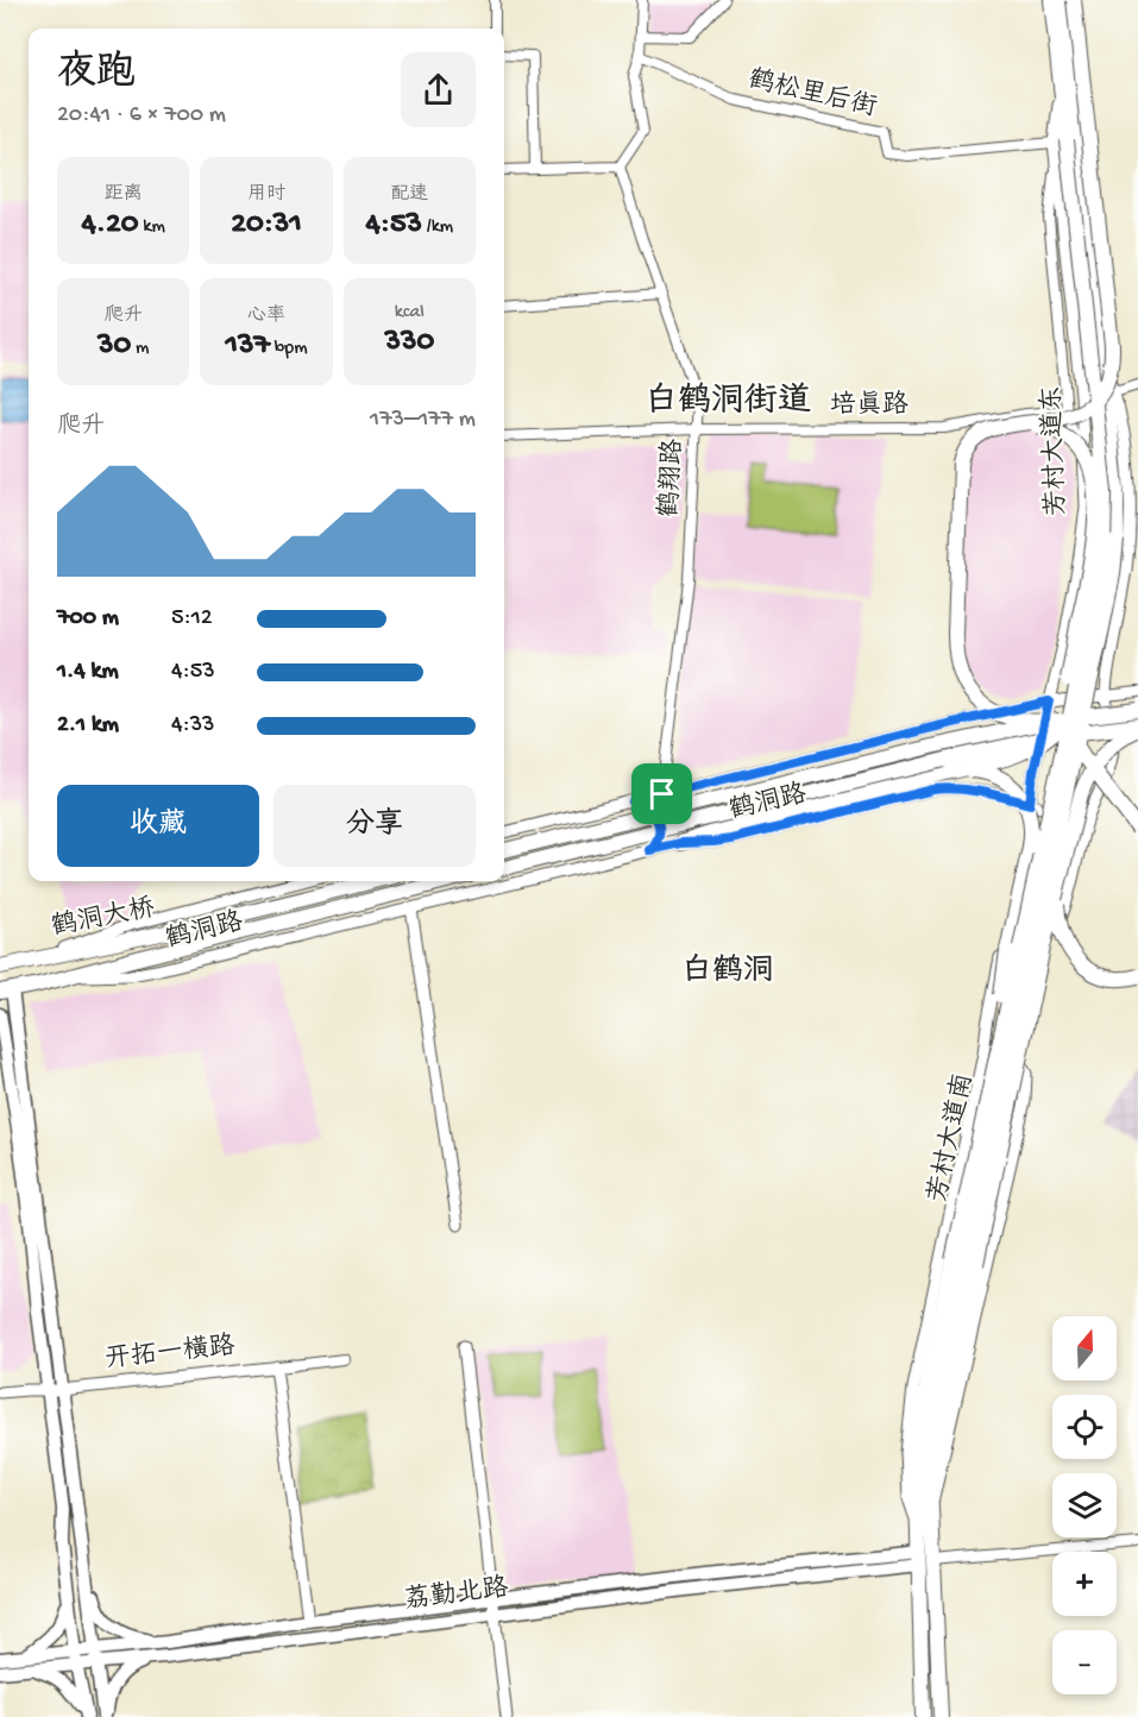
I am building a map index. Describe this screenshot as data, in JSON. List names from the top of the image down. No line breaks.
{"streets":{"main road":["芳村大道东","鹤洞路","鹤洞大桥","芳村大道南","荔勤北路"],"street":["鹤松里后街","培真路","鹤翔路","开拓一横路"]},"crossings":[["鹤松里后街","芳村大道东"],["培真路","鹤翔路"],["芳村大道东","鹤洞路"],["芳村大道东","芳村大道南"],["鹤翔路","鹤洞路"],["鹤洞路","鹤洞大桥"],["鹤洞路","芳村大道南"],["芳村大道南","荔勤北路"]],"districts":["白鹤洞街道","白鹤洞"],"north":"top","page":{"heading":["夜跑","20:41 · 6 × 700 m"],"stats":[["距离","4.20 km"],["用时","20:31"],["配速","4:53 /km"],["爬升","30 m"],["心率","137 bpm"],["kcal","330"]],"chart":["爬升","173–177 m"],"list":[{"name":"700 m","note":"5:12"},{"name":"1.4 km","note":"4:53"},{"name":"2.1 km","note":"4:33"}],"buttons":["收藏","分享"],"map_buttons":["+","−"]}}
